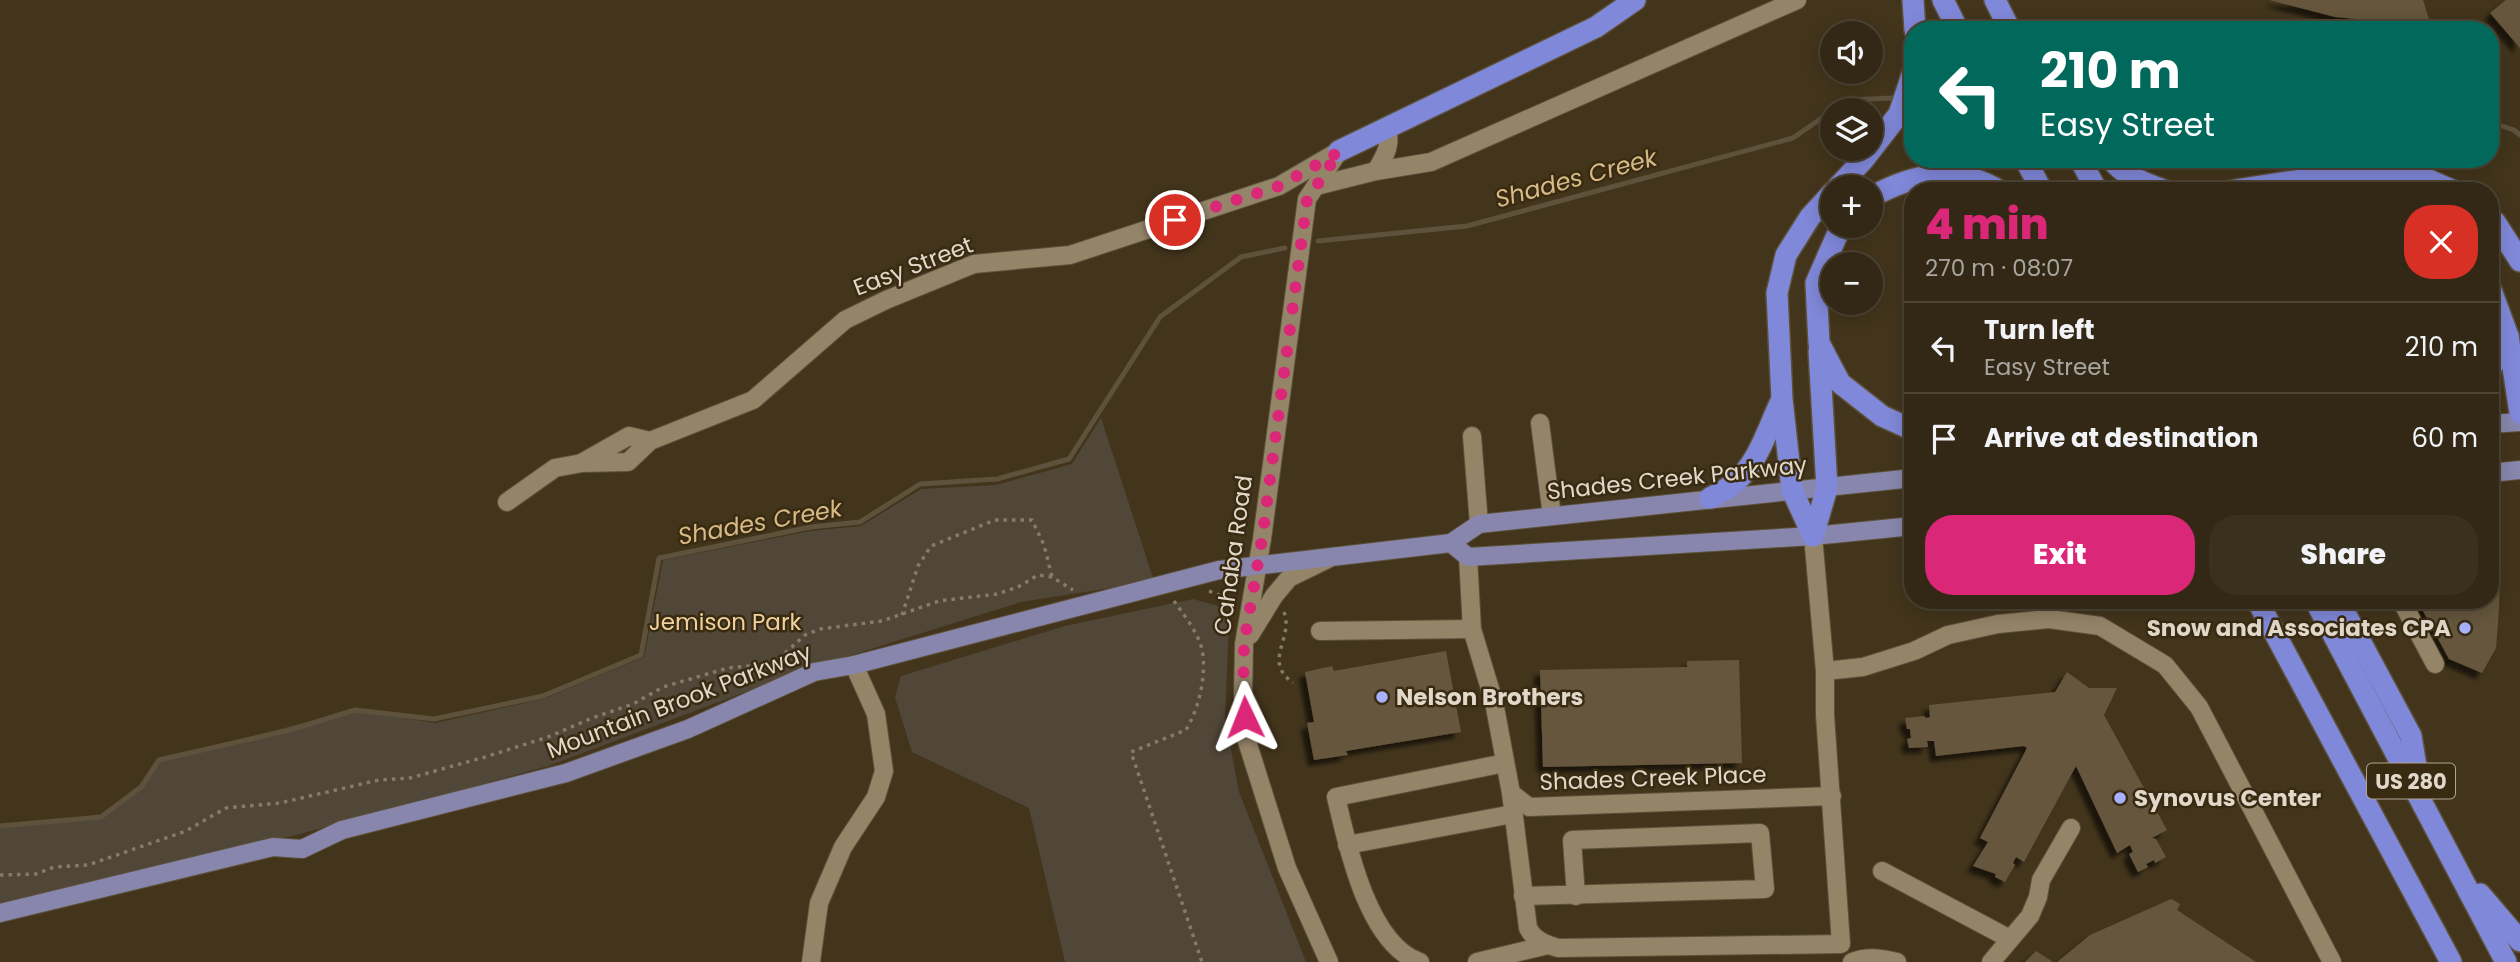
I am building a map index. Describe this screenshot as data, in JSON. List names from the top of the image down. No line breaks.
{"streets":{"highway":["US 280"],"main road":["Shades Creek Parkway","Mountain Brook Parkway"],"street":["Easy Street","Cahaba Road","Shades Creek Place"]},"crossings":[["Easy Street","Cahaba Road"],["Shades Creek Parkway","Cahaba Road"],["Shades Creek Parkway","Mountain Brook Parkway"],["Cahaba Road","Mountain Brook Parkway"]],"water":["Shades Creek"],"parks":["Jemison Park"],"places":["Snow and Associates CPA","Nelson Brothers","Synovus Center"],"page":{"map_buttons":["+","−"],"turn":["210 m","Easy Street"],"heading":["4 min","270 m · 08:07"],"list":[{"name":"Turn left","note":"Easy Street","value":"210 m"},{"name":"Arrive at destination","value":"60 m"}],"buttons":["Exit","Share"]}}
